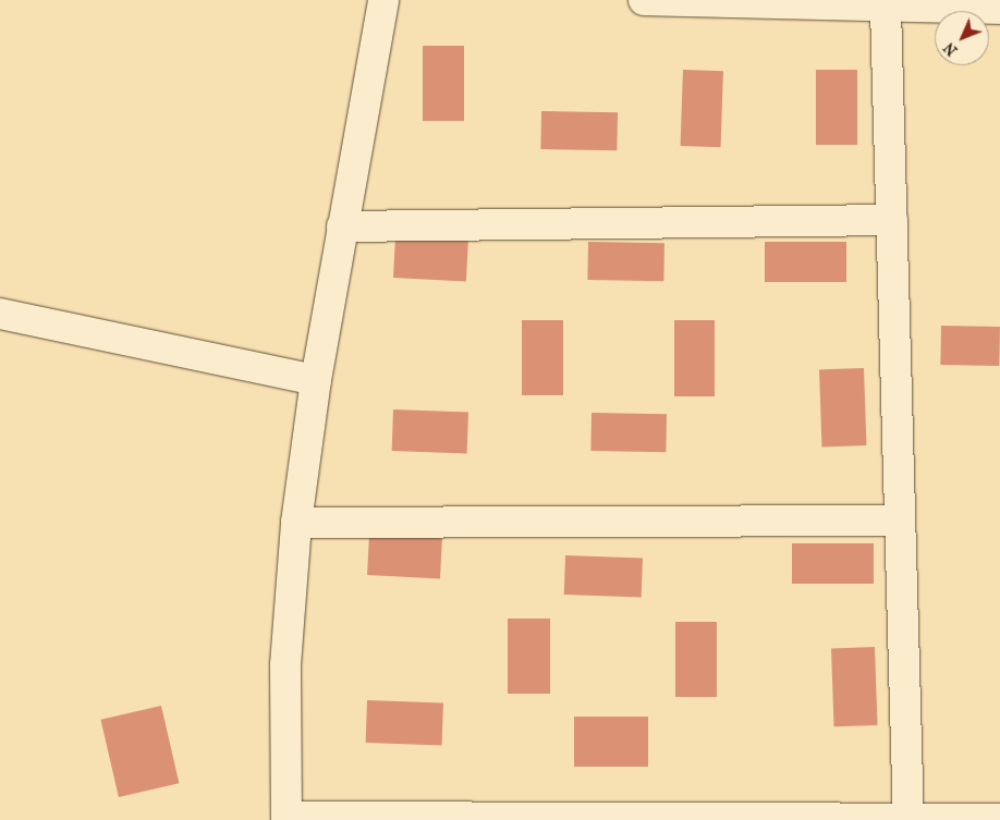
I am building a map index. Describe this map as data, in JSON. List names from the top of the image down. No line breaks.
{"north":"bottom left"}
